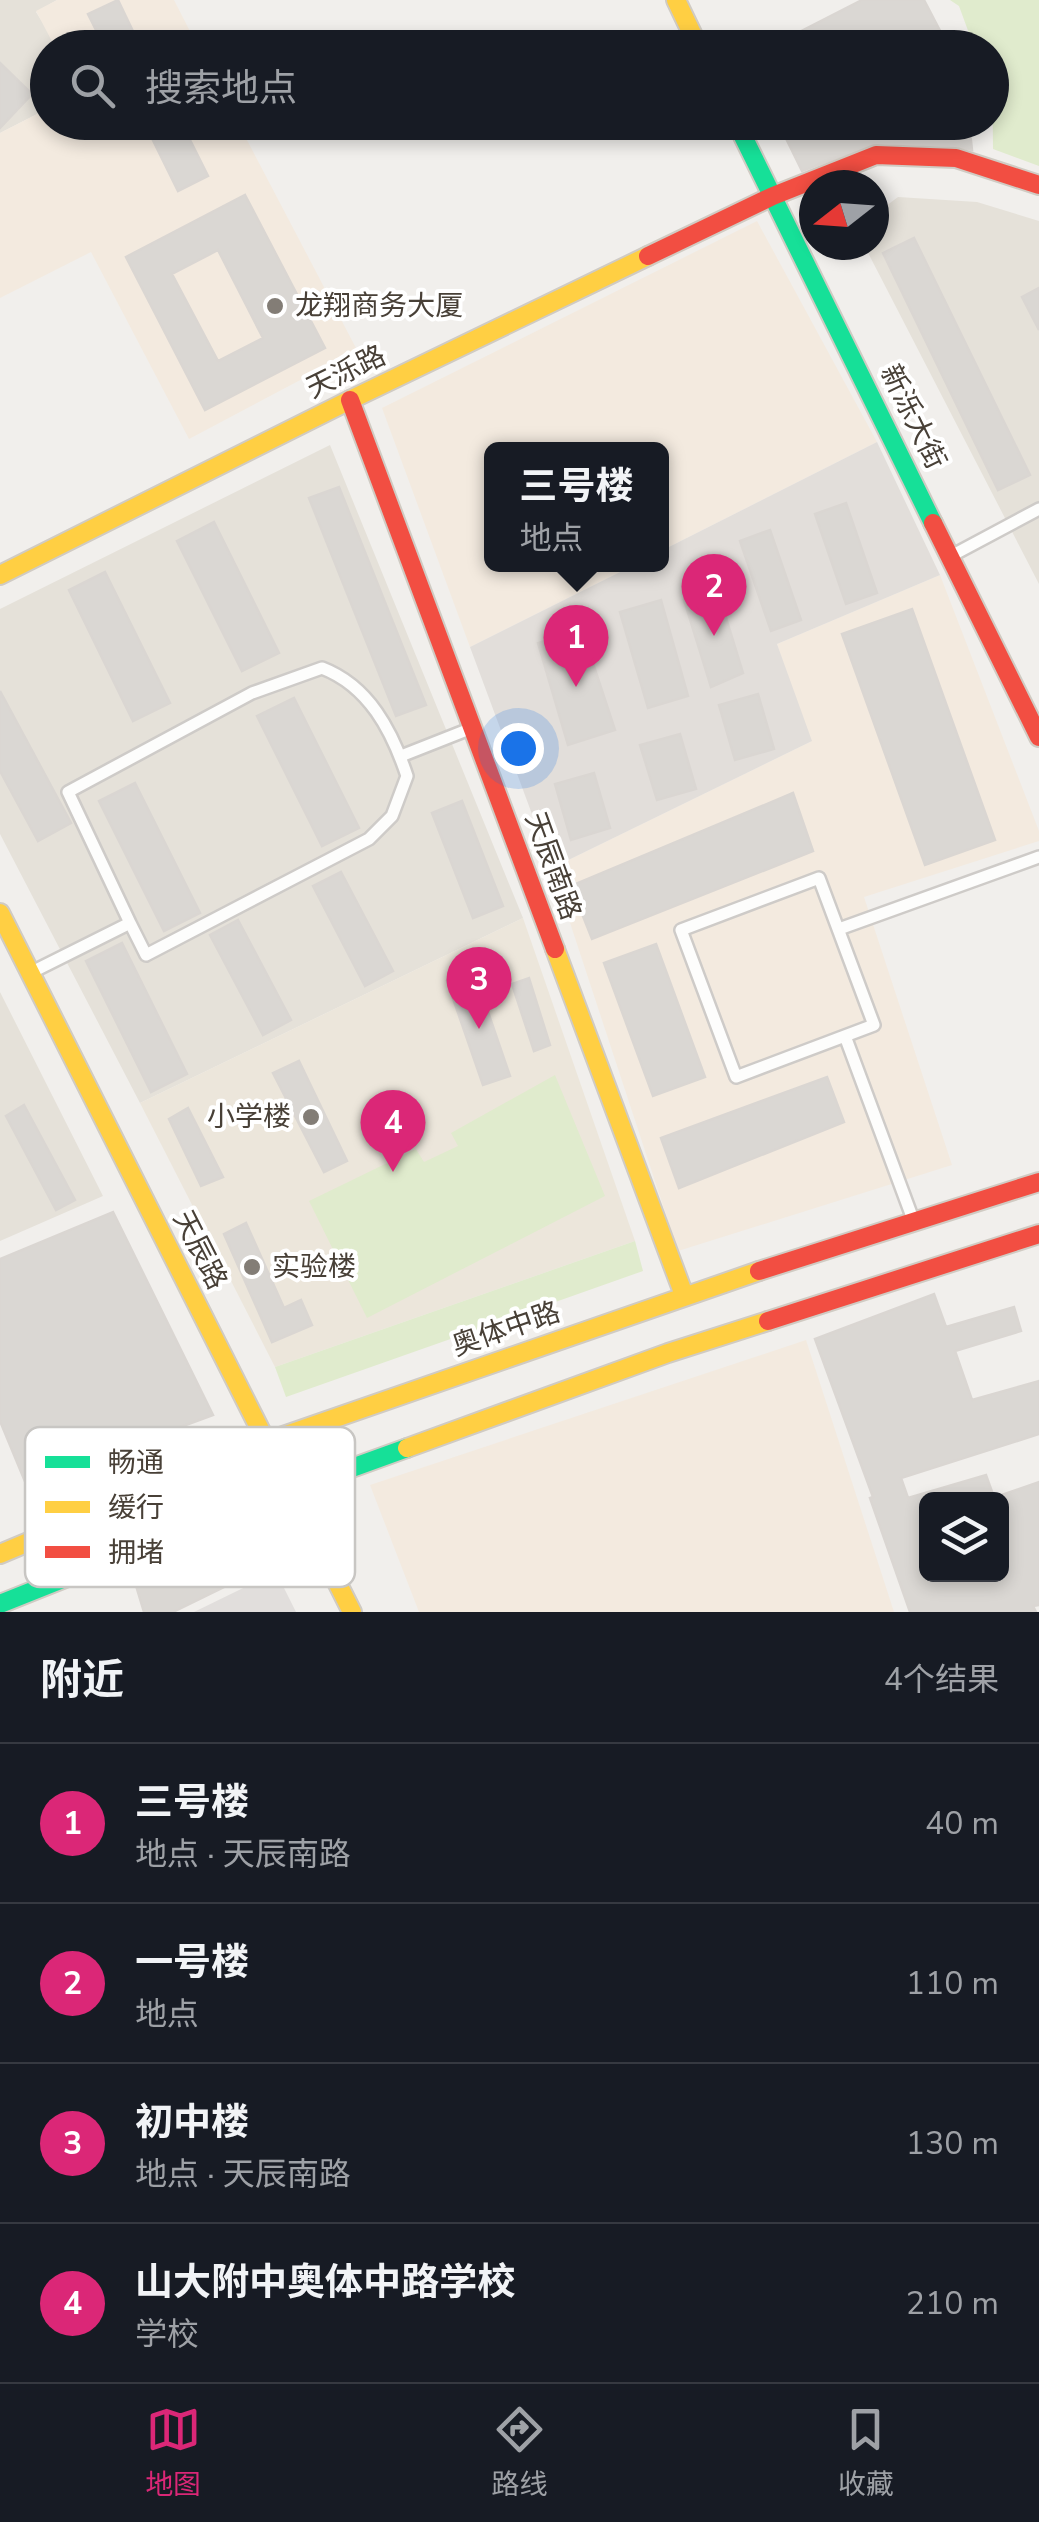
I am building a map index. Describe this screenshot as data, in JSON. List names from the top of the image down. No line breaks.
{"streets":{"main road":["天泺路","新泺大街","天辰南路","天辰路","奥体中路"]},"crossings":[["天泺路","新泺大街"],["天泺路","天辰南路"],["天辰南路","奥体中路"]],"places":["龙翔商务大厦","小学楼","实验楼"],"legend":["畅通","缓行","拥堵"],"north":"left","page":{"search":"搜索地点","popup":["三号楼","地点"],"pins":["2","1","3","4"],"heading":["附近","4个结果"],"list":[{"mark":"1","name":"三号楼","note":"地点 · 天辰南路","value":"40 m"},{"mark":"2","name":"一号楼","note":"地点","value":"110 m"},{"mark":"3","name":"初中楼","note":"地点 · 天辰南路","value":"130 m"},{"mark":"4","name":"山大附中奥体中路学校","note":"学校","value":"210 m"}],"nav":["地图","路线","收藏"]}}
